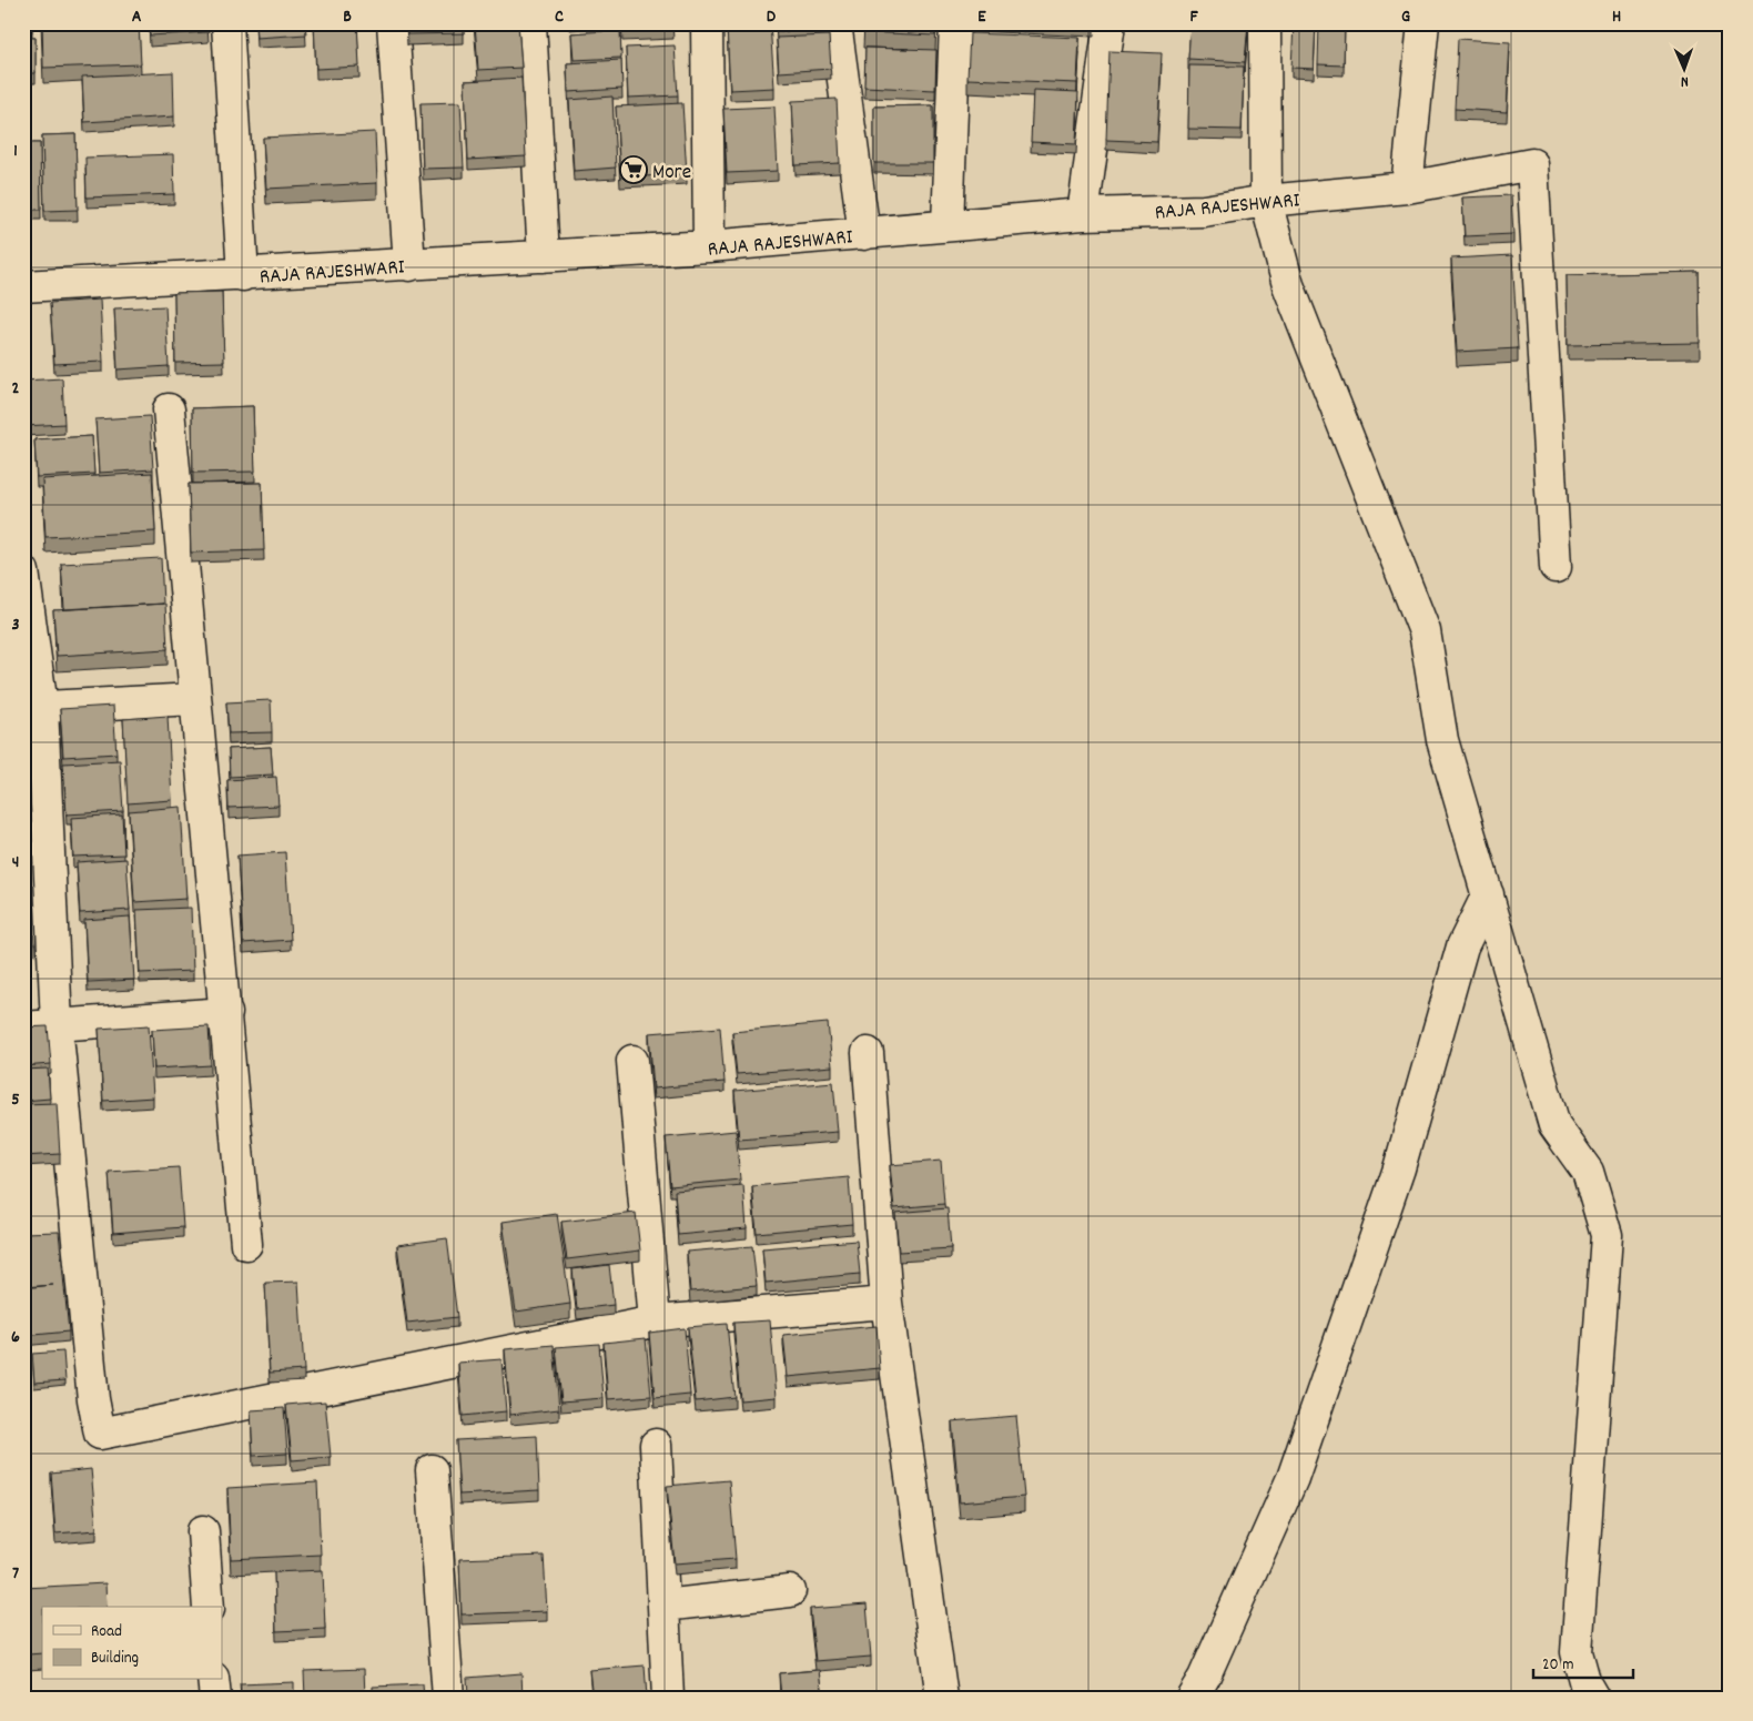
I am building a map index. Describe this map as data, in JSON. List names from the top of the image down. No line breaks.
{"streets":{"street":["RAJA RAJESHWARI"]},"places":{"supermarket":["More"]},"legend":["Road","Building"],"scale_bar":"20 m","north":"bottom","grid":{"columns":["A","B","C","D","E","F","G","H"],"rows":["1","2","3","4","5","6","7"]}}
